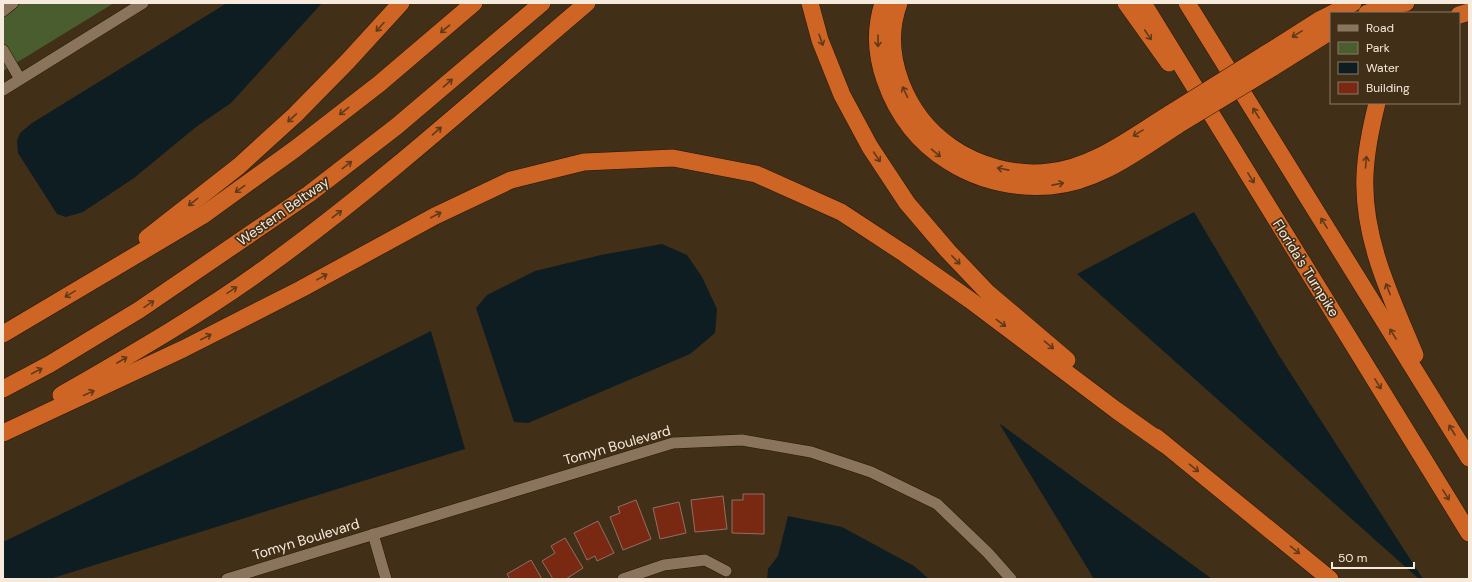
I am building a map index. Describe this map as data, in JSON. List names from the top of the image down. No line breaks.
{"streets":{"highway":["Western Beltway","Florida's Turnpike"],"street":["Tomyn Boulevard"]},"legend":["Road","Park","Water","Building"],"scale_bar":"50 m"}
